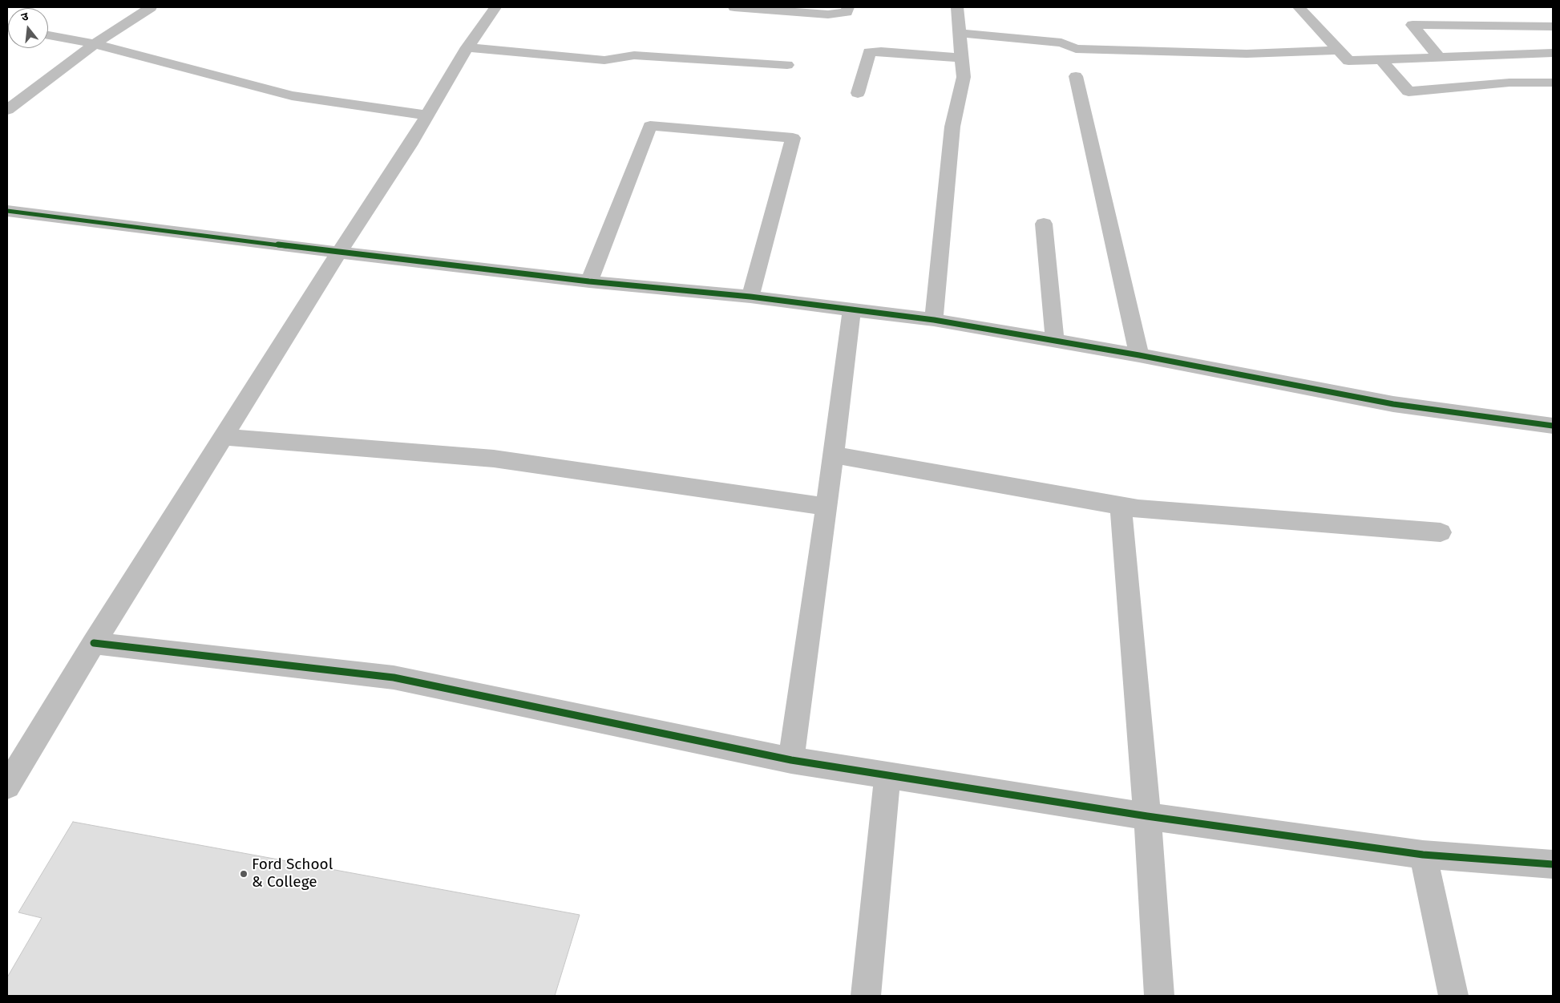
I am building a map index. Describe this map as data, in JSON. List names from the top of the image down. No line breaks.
{"places":["Ford School & College"],"north":"top"}
